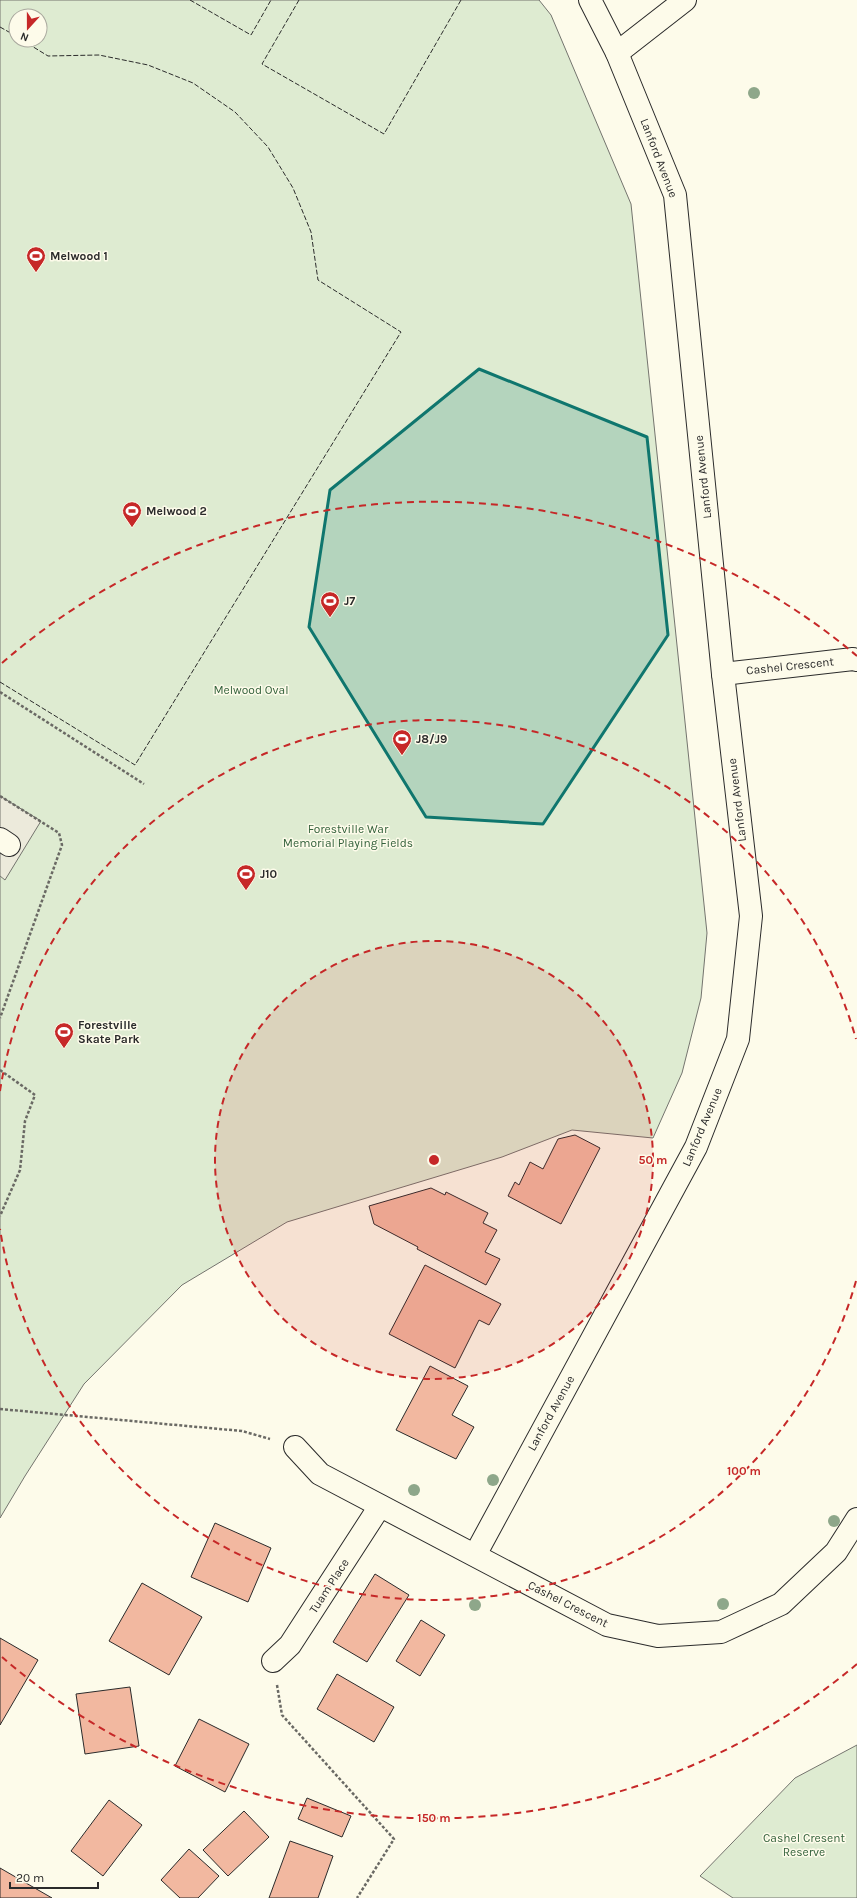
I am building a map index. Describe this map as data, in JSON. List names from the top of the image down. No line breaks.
{"streets":{"street":["Lanford Avenue","Cashel Crescent","Tuam Place"]},"crossings":[["Lanford Avenue","Cashel Crescent"],["Cashel Crescent","Tuam Place"]],"parks":["Melwood Oval","Forestville War Memorial Playing Fields","Cashel Cresent Reserve"],"places":{"sports":["Melwood 1","Melwood 2","J7","J8/J9","J10","Forestville Skate Park"]},"scale_bar":"20 m","north":"bottom","rings":["50 m","100 m","150 m"]}
